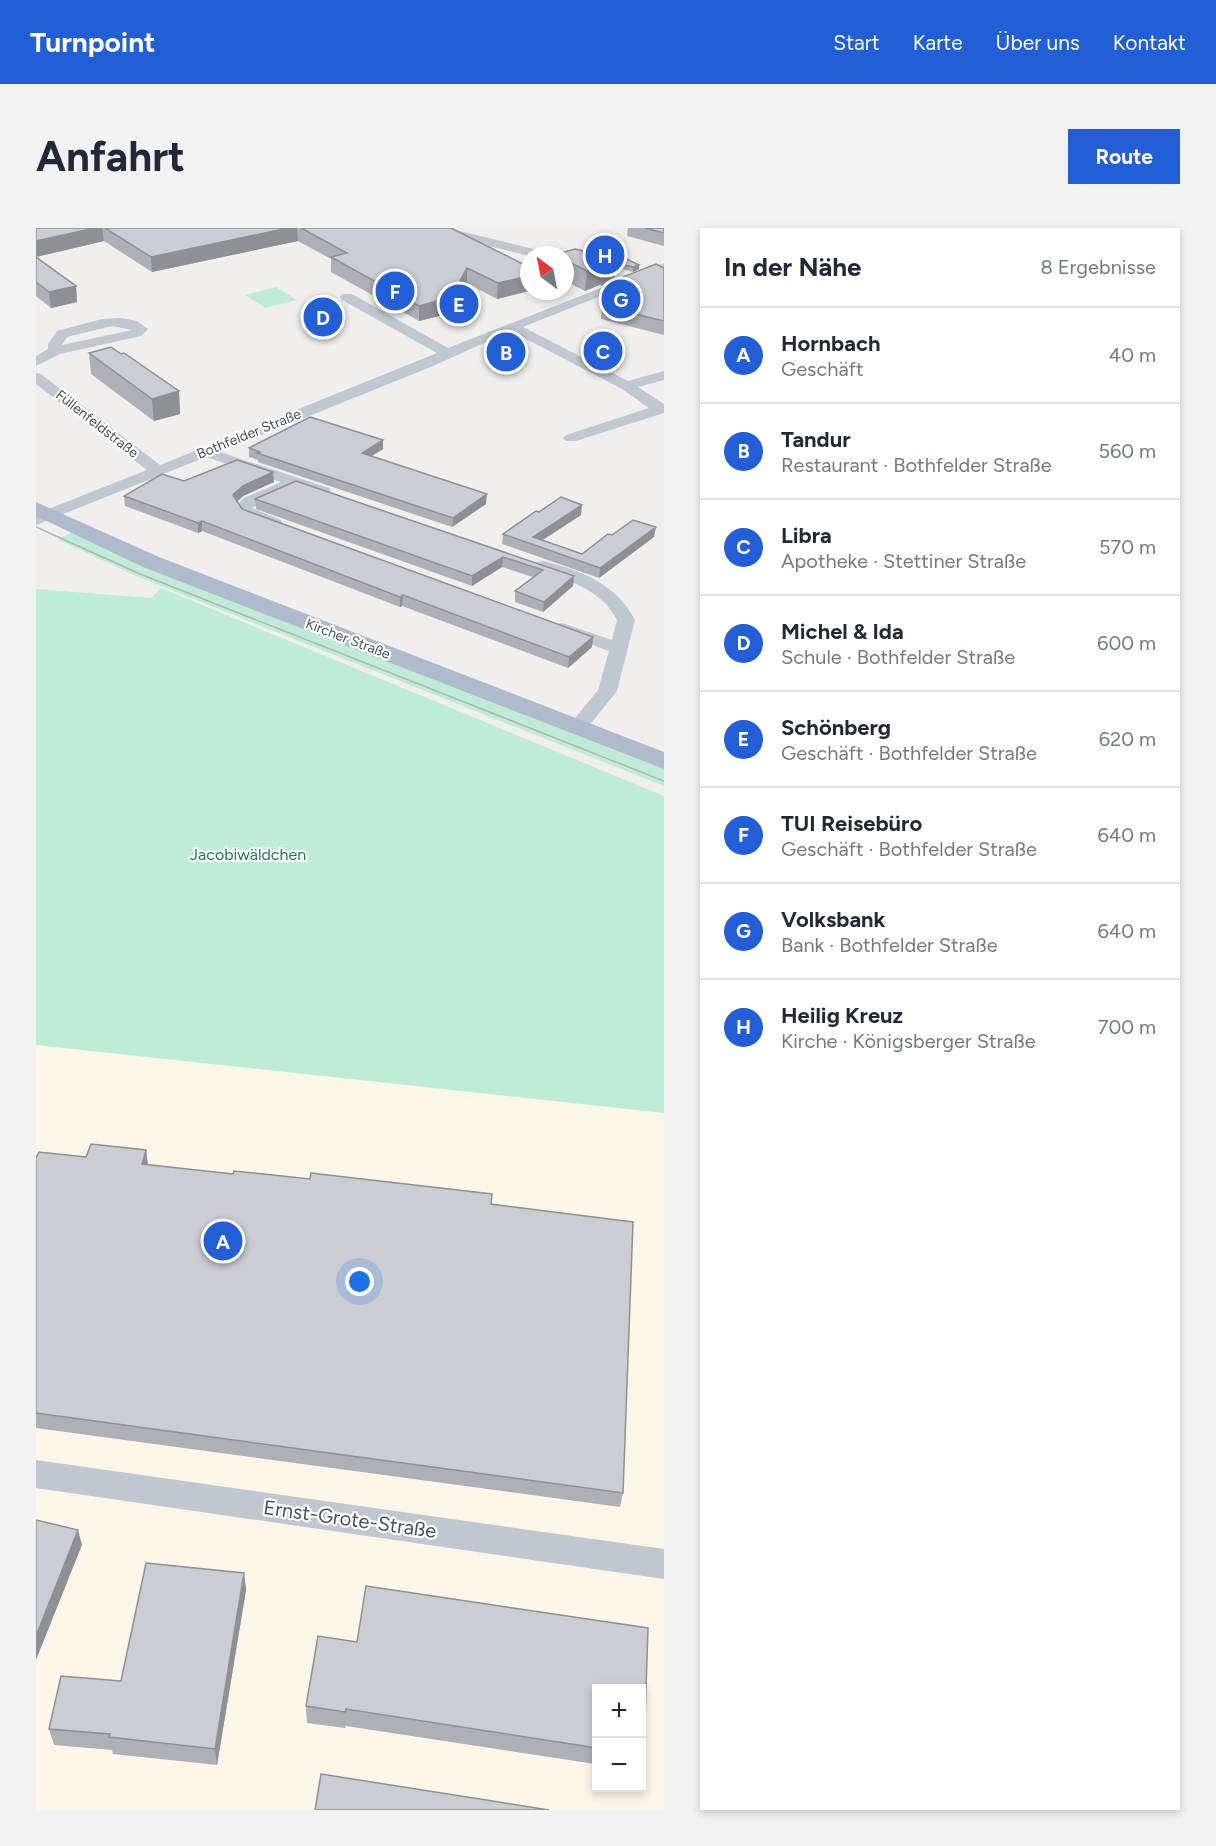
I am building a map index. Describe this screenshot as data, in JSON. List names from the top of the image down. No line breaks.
{"streets":{"main road":["Kircher Straße"],"street":["Füllenfeldstraße","Bothfelder Straße","Ernst-Grote-Straße"]},"crossings":[["Füllenfeldstraße","Bothfelder Straße"],["Bothfelder Straße","Kircher Straße"]],"parks":["Jacobiwäldchen"],"north":"top left","page":{"header":"Turnpoint","nav":["Start","Karte","Über uns","Kontakt"],"buttons":"Route","title":"Anfahrt","heading":["In der Nähe","8 Ergebnisse"],"pins":["H","F","G","E","D","C","B","A"],"list":[{"mark":"A","name":"Hornbach","note":"Geschäft","value":"40 m"},{"mark":"B","name":"Tandur","note":"Restaurant · Bothfelder Straße","value":"560 m"},{"mark":"C","name":"Libra","note":"Apotheke · Stettiner Straße","value":"570 m"},{"mark":"D","name":"Michel & Ida","note":"Schule · Bothfelder Straße","value":"600 m"},{"mark":"E","name":"Schönberg","note":"Geschäft · Bothfelder Straße","value":"620 m"},{"mark":"F","name":"TUI Reisebüro","note":"Geschäft · Bothfelder Straße","value":"640 m"},{"mark":"G","name":"Volksbank","note":"Bank · Bothfelder Straße","value":"640 m"},{"mark":"H","name":"Heilig Kreuz","note":"Kirche · Königsberger Straße","value":"700 m"}],"map_buttons":["+","−"]}}
